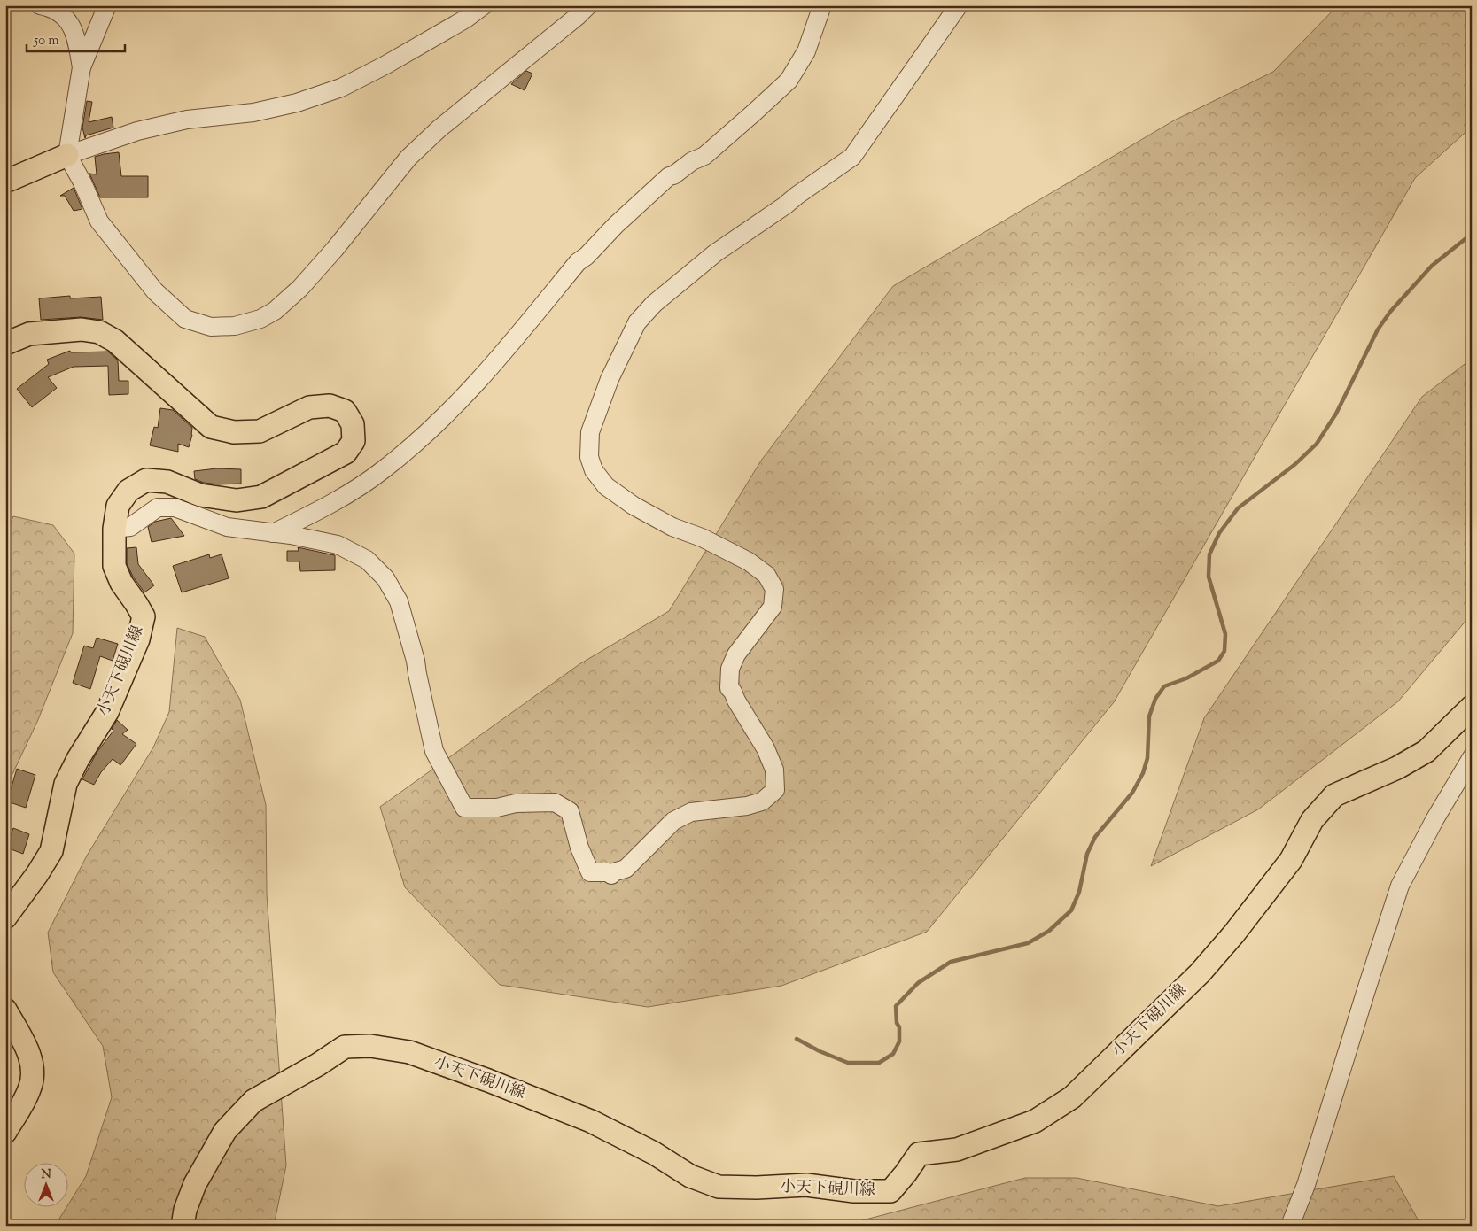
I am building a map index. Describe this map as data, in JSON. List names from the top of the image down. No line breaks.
{"streets":{"main road":["小天下硯川線"]},"scale_bar":"50 m","north":"top"}
